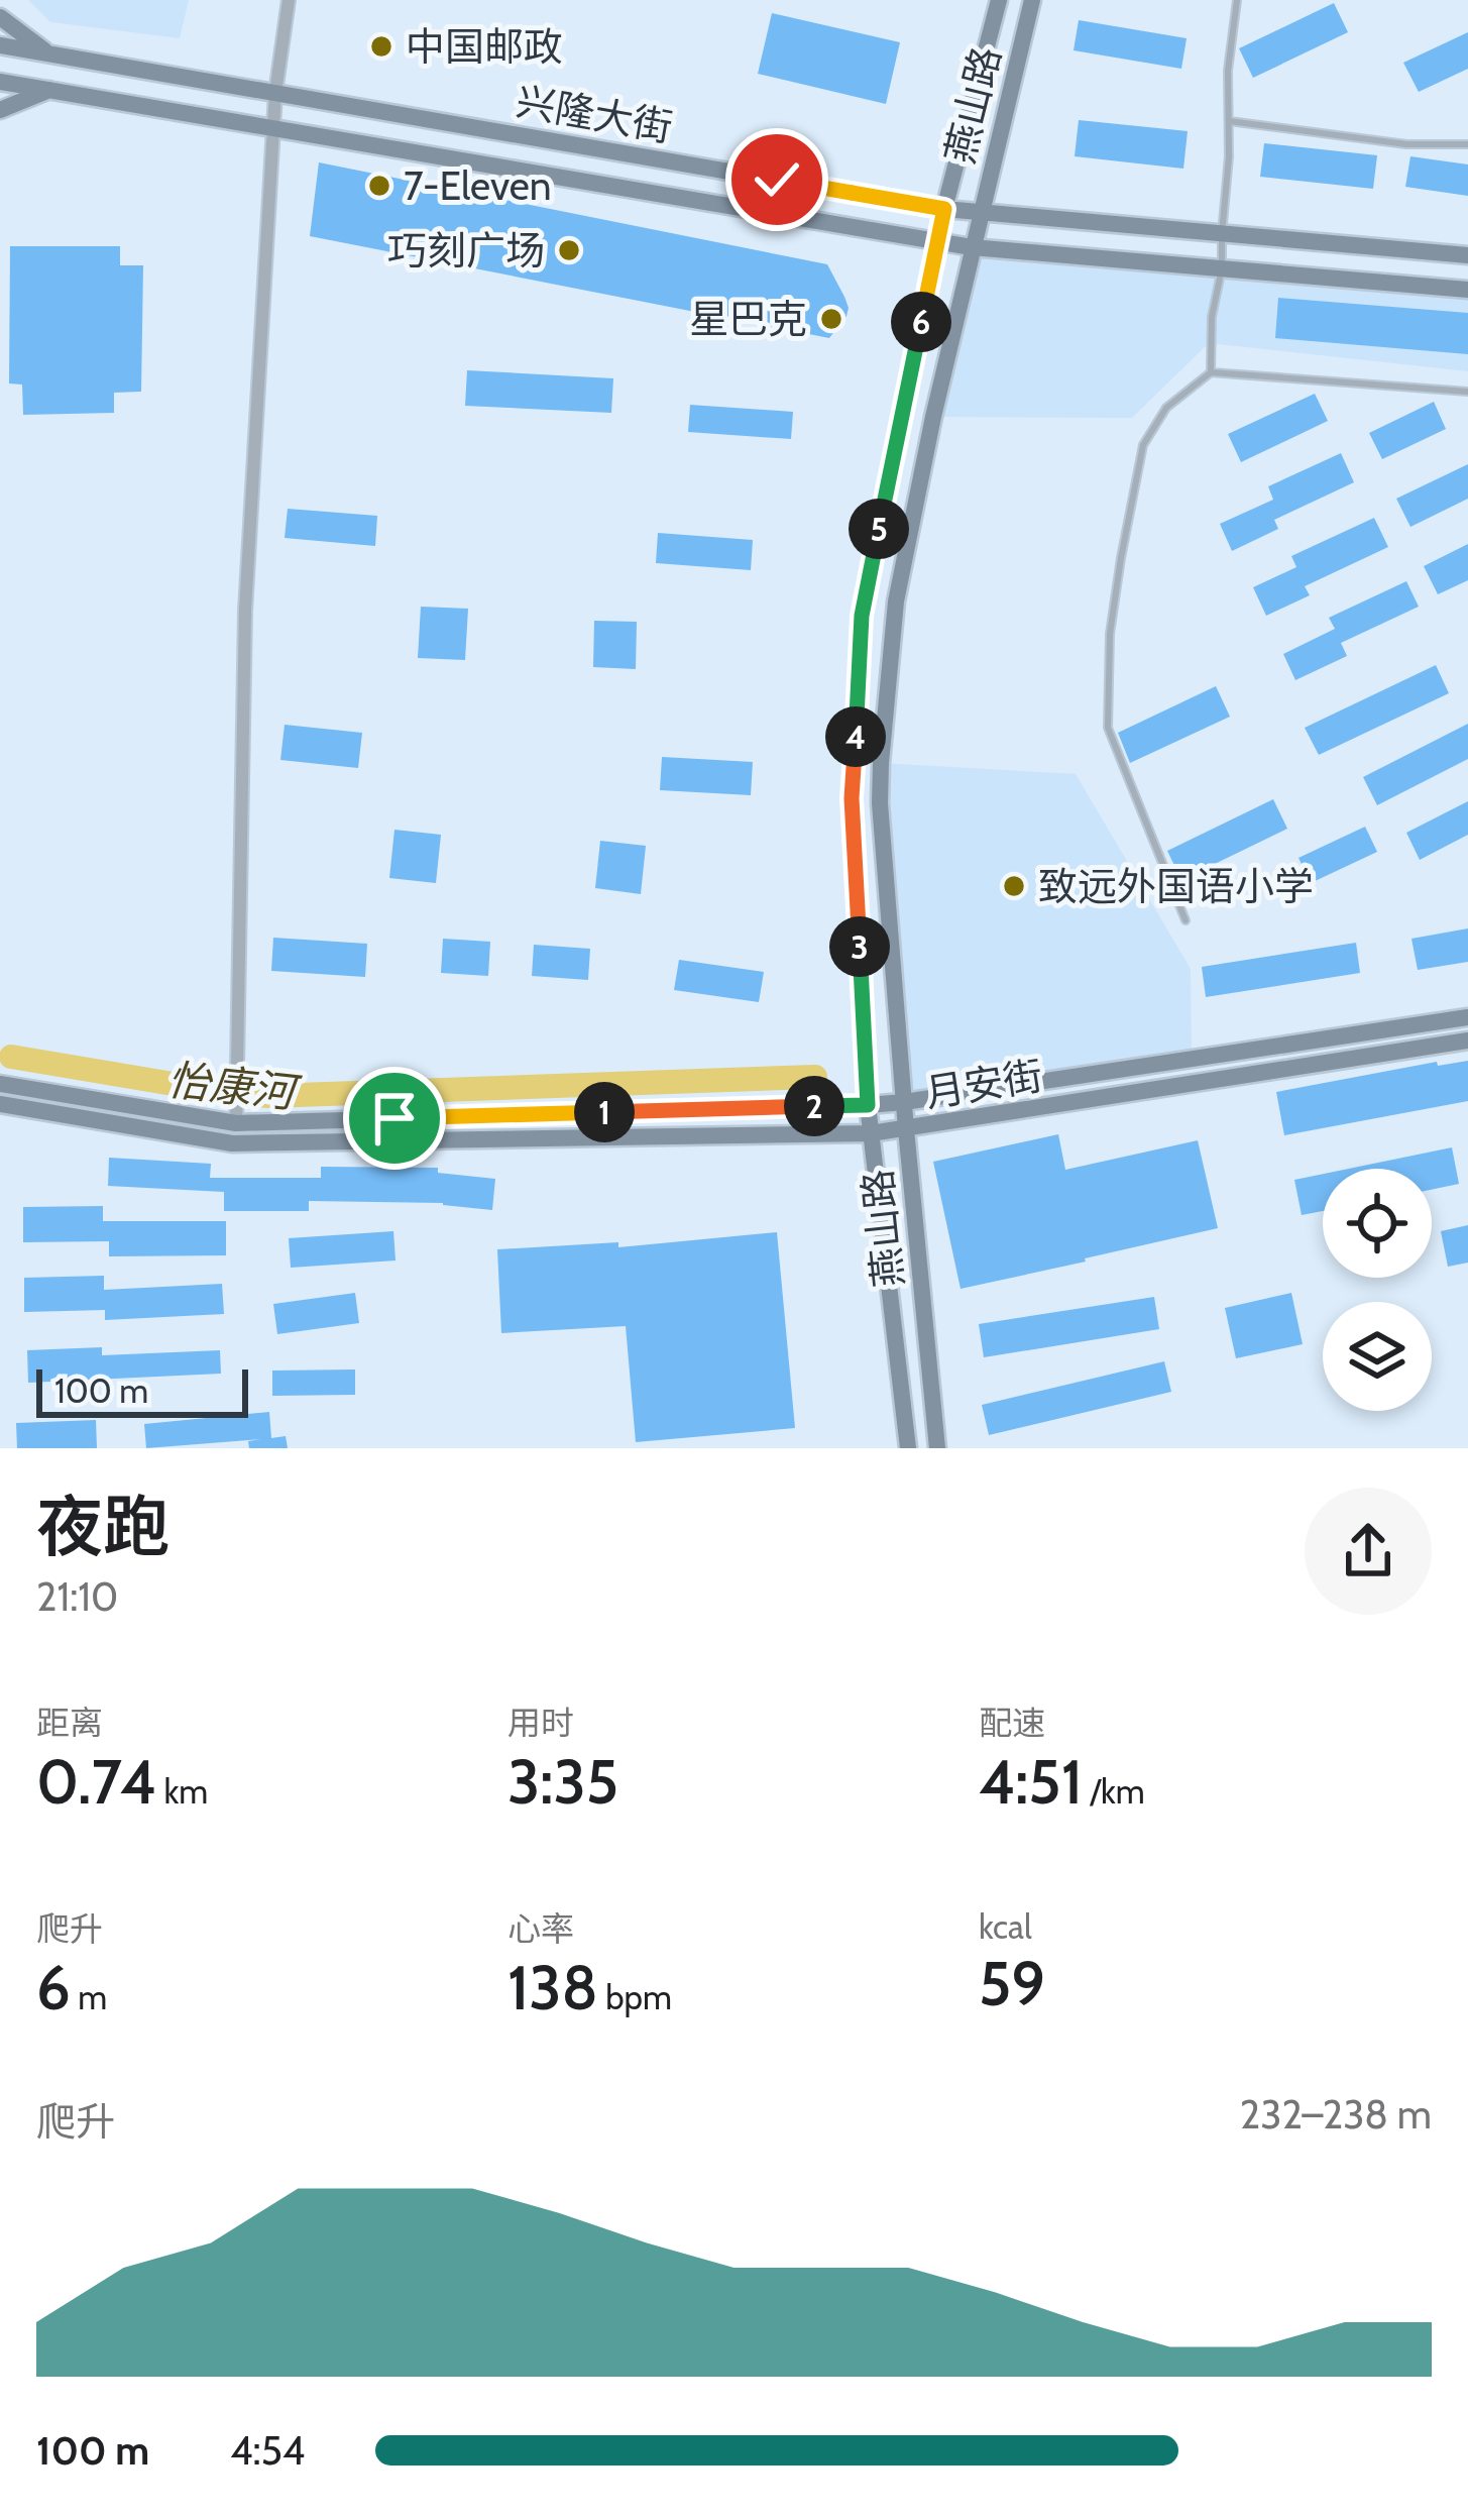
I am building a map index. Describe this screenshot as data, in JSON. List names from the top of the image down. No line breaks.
{"streets":{"street":["燕山路","兴隆大街","月安街"]},"crossings":[["燕山路","兴隆大街"],["燕山路","月安街"]],"water":["怡康河"],"places":["中国邮政","7-Eleven","巧刻广场","星巴克","致远外国语小学"],"scale_bar":"100 m","page":{"pins":["6","5","4","3","2","1"],"scale":"100 m","heading":["夜跑","21:10"],"stats":[["距离","0.74 km"],["用时","3:35"],["配速","4:51 /km"],["爬升","6 m"],["心率","138 bpm"],["kcal","59"]],"chart":["爬升","232–238 m"],"list":[{"name":"100 m","note":"4:54"}]}}
